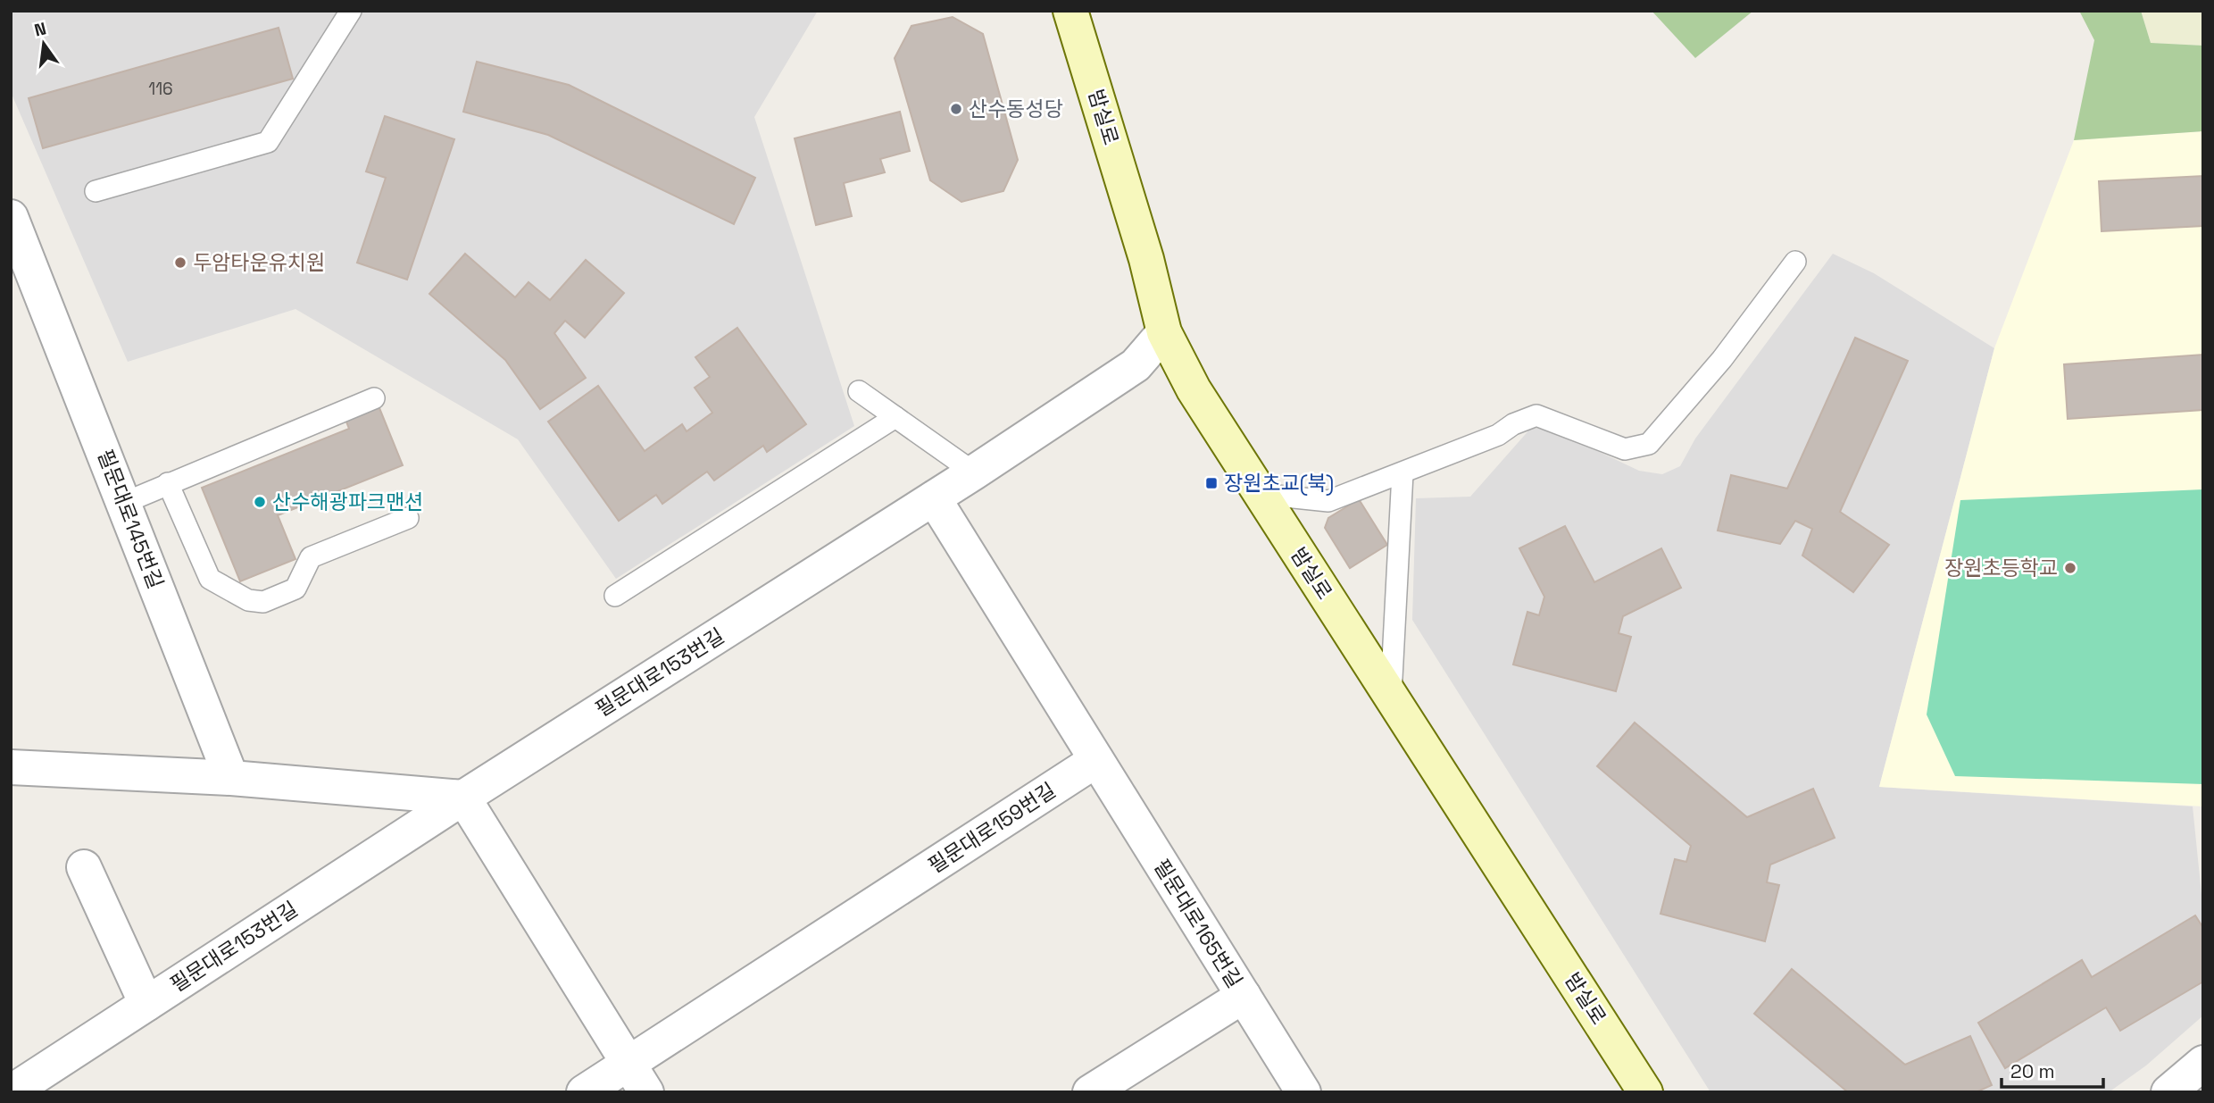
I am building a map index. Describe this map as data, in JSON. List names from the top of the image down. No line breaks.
{"streets":{"main road":["밤실로"],"street":["필문대로145번길","필문대로153번길","필문대로159번길","필문대로165번길"]},"crossings":[["밤실로","필문대로153번길"],["필문대로159번길","필문대로165번길"]],"places":{"other":["산수동성당","두암타운유치원","산수해광파크맨션","장원초등학교"],"transit":["장원초교(북)"]},"house_numbers":["116"],"scale_bar":"20 m","north":"top"}
